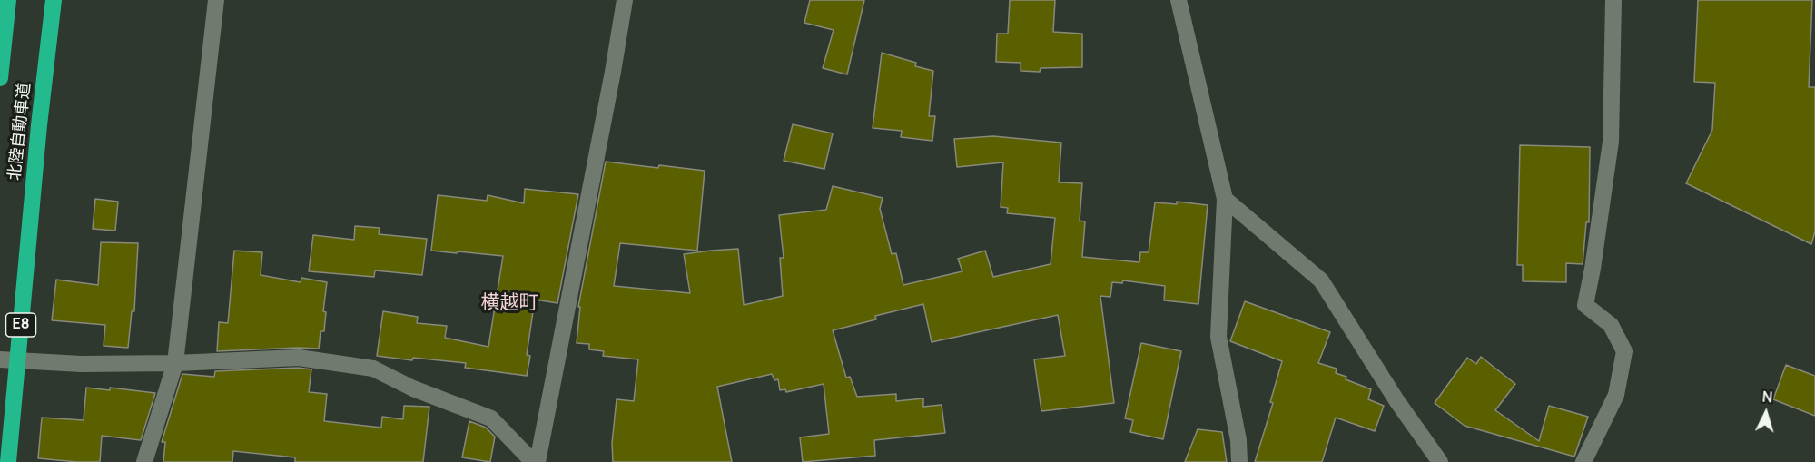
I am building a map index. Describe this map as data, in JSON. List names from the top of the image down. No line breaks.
{"streets":{"highway":["北陸自動車道","E8"]},"districts":["横越町"],"north":"top"}
